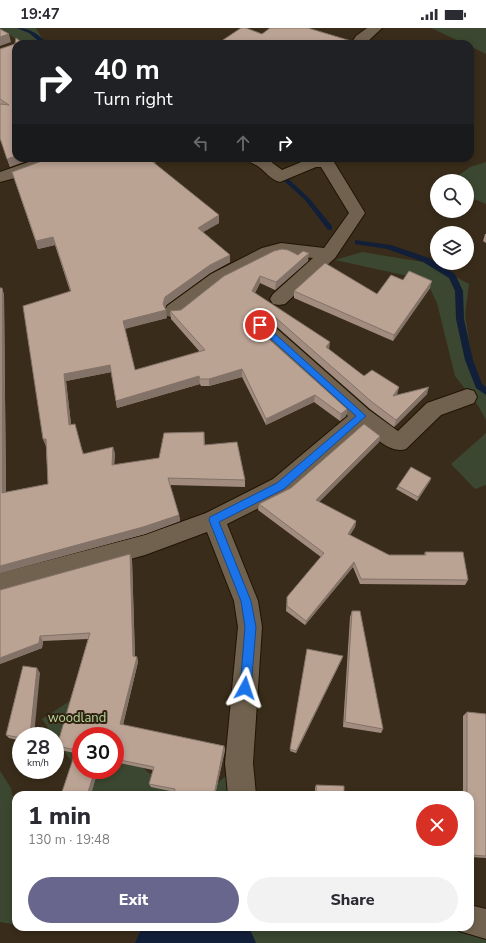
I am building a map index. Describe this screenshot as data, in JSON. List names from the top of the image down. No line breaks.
{"parks":["woodland"],"page":{"status":"19:47","turn":["40 m","Turn right"],"speed":"28 km/h","limit":"30","heading":["1 min","130 m · 19:48"],"buttons":["Exit","Share"]}}
